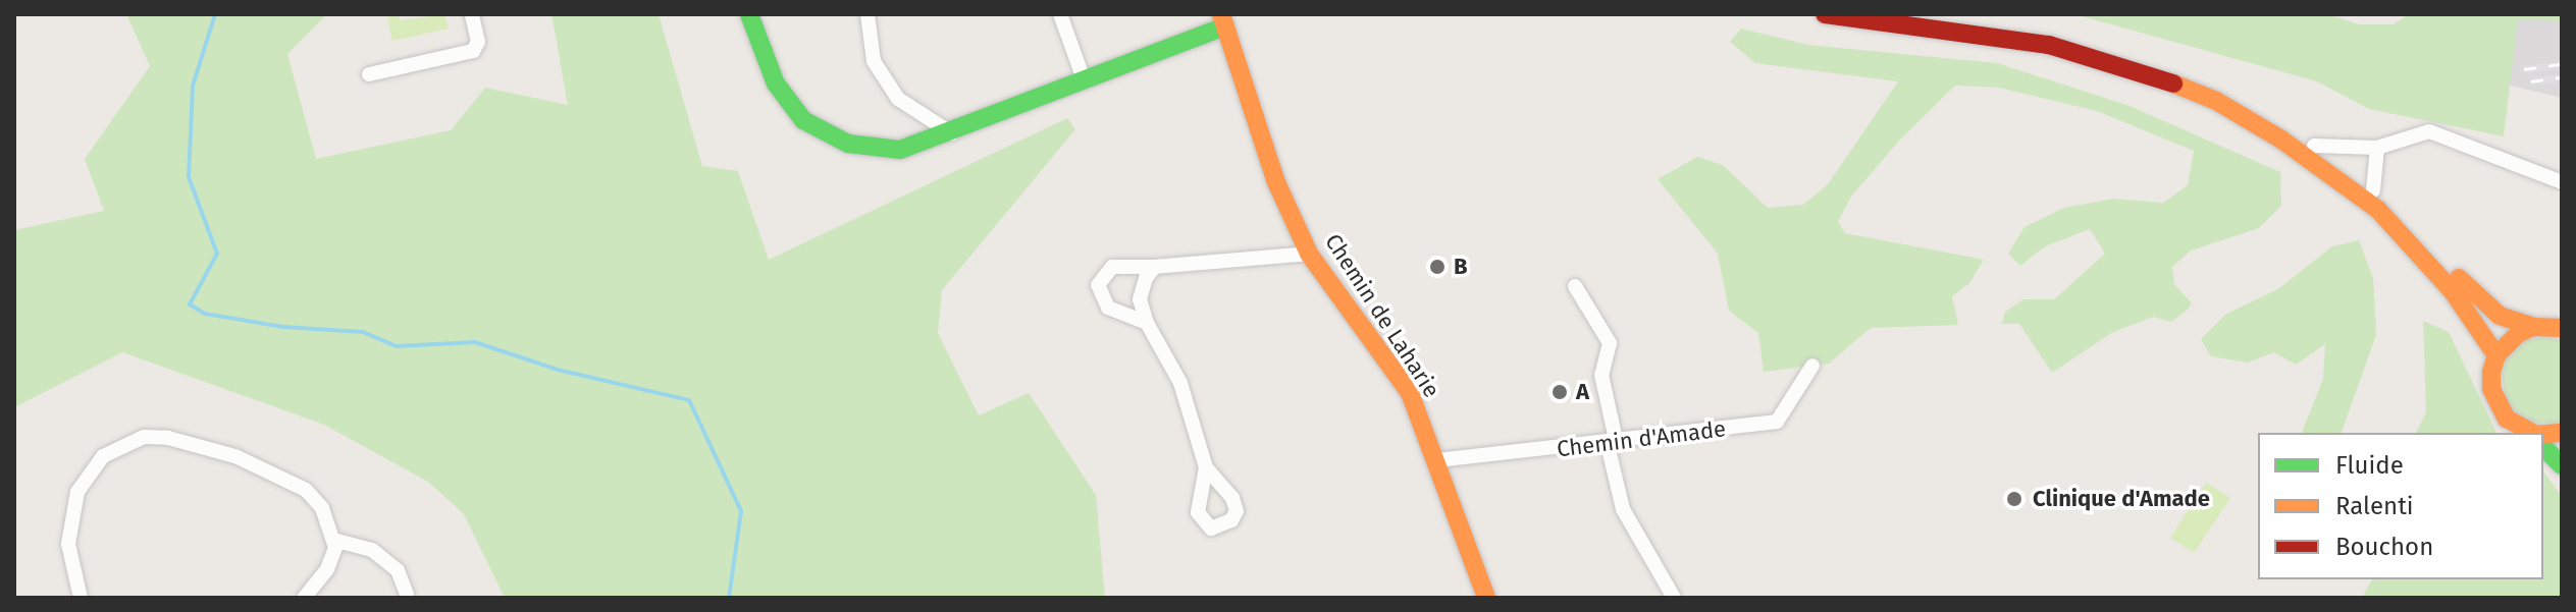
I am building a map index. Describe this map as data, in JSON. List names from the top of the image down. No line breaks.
{"streets":{"main road":["Chemin de Laharie"],"street":["Chemin d'Amade"]},"crossings":[["Chemin de Laharie","Chemin d'Amade"]],"places":["B","A","Clinique d'Amade"],"legend":["Fluide","Ralenti","Bouchon"]}
